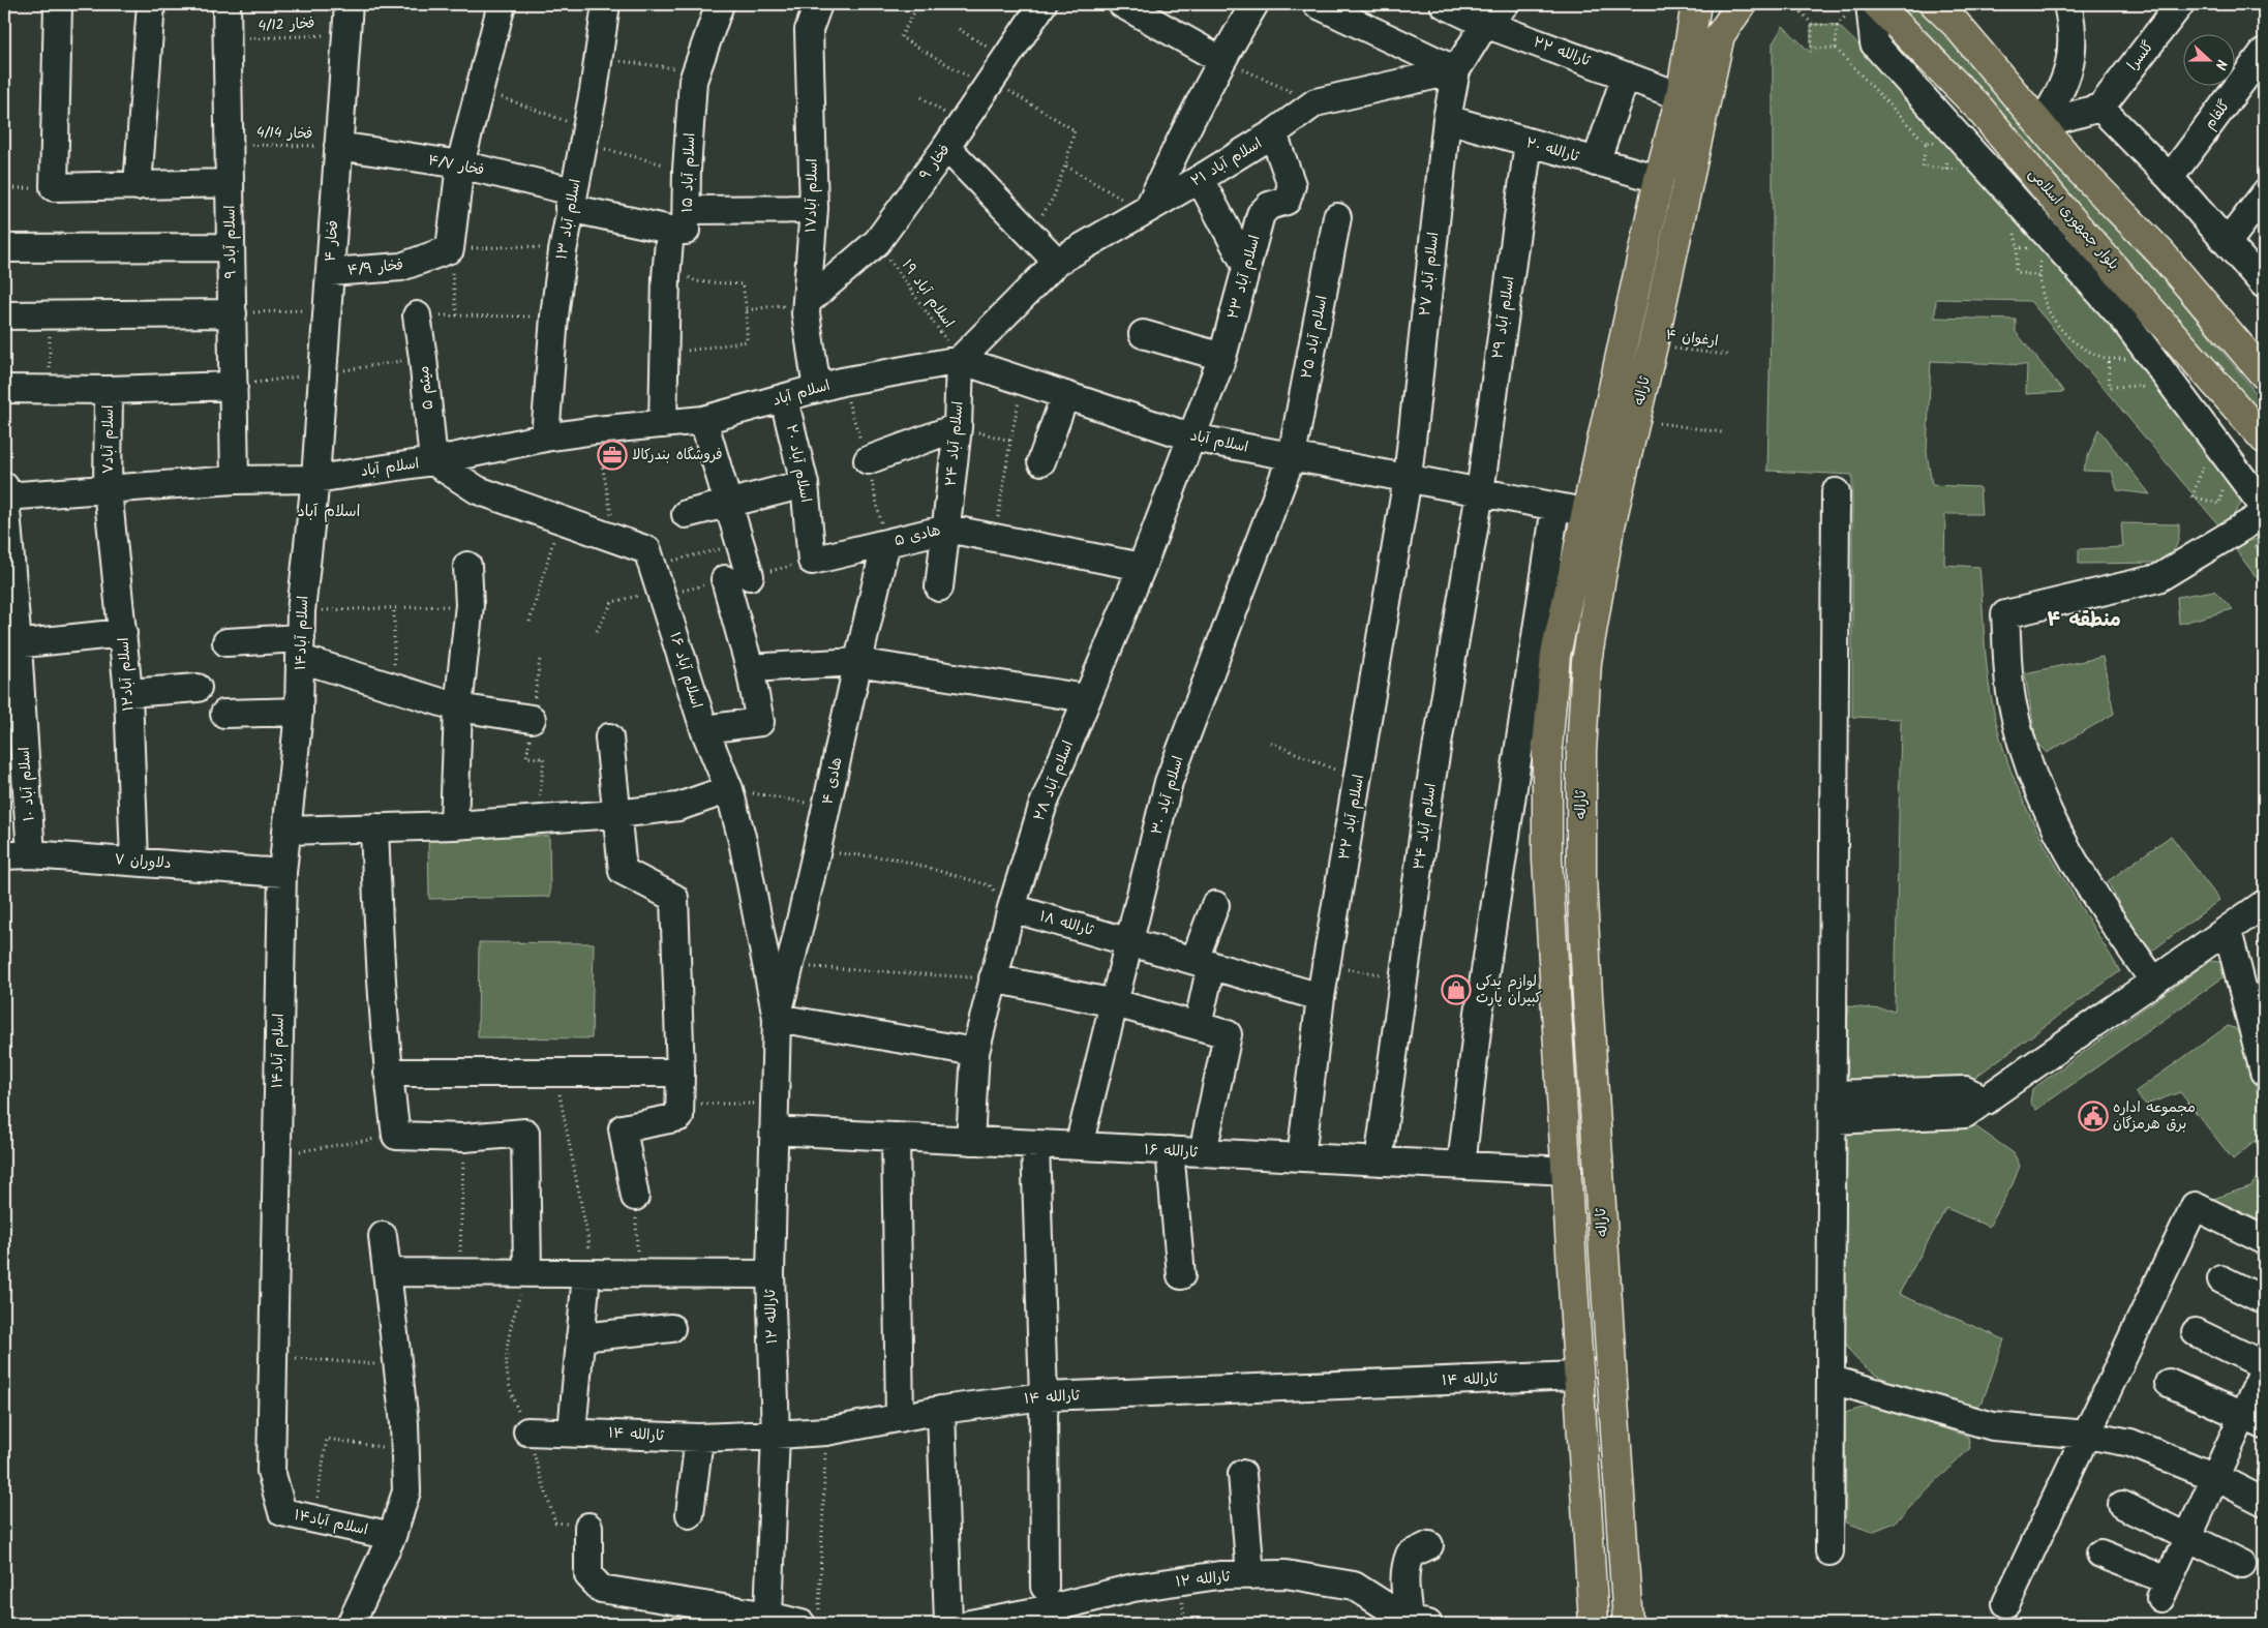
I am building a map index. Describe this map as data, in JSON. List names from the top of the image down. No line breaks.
{"streets":{"main road":["بلوار جمهوری اسلامی","ثاراله"],"street":["ثارالله ۲۲","گلسرا","گلفام","ثارالله ۲۰","فخار ۹","اسلام آباد ۲۱","فخار ۴/۷","اسلام آباد ۱۵","اسلام آباد۱۷","اسلام آباد ۱۳","فخار ۴","اسلام آباد ۹","فخار ۴/۹","اسلام آباد ۲۷","اسلام آباد ۲۳","اسلام آباد ۲۹","اسلام آباد ۲۵","میثم ۵","اسلام آباد","اسلام آباد۷","اسلام آباد ۲۴","اسلام آباد ۲۰","هادی ۵","اسلام آباد۱۴","اسلام آباد ۱۶","اسلام آباد۱۲","هادی ۴","اسلام آباد ۲۸","اسلام آباد ۱۰","اسلام آباد ۳۰","اسلام آباد ۳۲","اسلام آباد ۳۴","دلاوران ۷","ثارالله ۱۸","ثارالله ۱۶","ثارالله ۱۲","ثارالله ۱۴"],"path":["فخار 4/12","فخار 4/14","اسلام آباد ۱۹","ارغوان ۴"]},"crossings":[["فخار 4/12","فخار ۴"],["فخار 4/12","اسلام آباد ۹"],["ثارالله ۲۲","ثاراله"],["فخار 4/14","فخار ۴/۷"],["فخار 4/14","فخار ۴"],["فخار 4/14","اسلام آباد ۹"],["ثارالله ۲۰","اسلام آباد ۲۷"],["ثارالله ۲۰","اسلام آباد ۲۹"],["ثارالله ۲۰","ثاراله"],["فخار ۹","اسلام آباد۱۷"],["فخار ۹","اسلام آباد ۱۹"],["اسلام آباد ۲۱","اسلام آباد ۲۷"],["اسلام آباد ۲۱","اسلام آباد ۲۳"],["اسلام آباد ۲۱","اسلام آباد ۱۹"],["اسلام آباد ۲۱","اسلام آباد"],["اسلام آباد ۲۱","اسلام آباد ۲۴"],["فخار ۴/۷","اسلام آباد ۱۵"],["فخار ۴/۷","اسلام آباد ۱۳"],["فخار ۴/۷","فخار ۴"],["اسلام آباد ۱۵","اسلام آباد"],["اسلام آباد۱۷","اسلام آباد"],["اسلام آباد ۱۳","اسلام آباد"],["فخار ۴","فخار ۴/۹"],["فخار ۴","اسلام آباد"],["فخار ۴","اسلام آباد۱۴"],["اسلام آباد ۹","اسلام آباد"],["اسلام آباد ۲۷","اسلام آباد"],["اسلام آباد ۲۷","اسلام آباد ۳۲"],["اسلام آباد ۲۳","اسلام آباد"],["اسلام آباد ۲۳","اسلام آباد ۲۸"],["اسلام آباد ۱۹","اسلام آباد"],["اسلام آباد ۱۹","اسلام آباد ۲۴"],["اسلام آباد ۲۹","اسلام آباد"],["اسلام آباد ۲۹","اسلام آباد ۳۴"],["اسلام آباد ۲۵","اسلام آباد"],["اسلام آباد ۲۵","اسلام آباد ۳۰"],["ارغوان ۴","ثاراله"],["میثم ۵","اسلام آباد"],["میثم ۵","اسلام آباد ۱۶"],["ثاراله","اسلام آباد"],["ثاراله","ثارالله ۱۶"],["ثاراله","ثارالله ۱۴"],["اسلام آباد","اسلام آباد۷"],["اسلام آباد","اسلام آباد ۲۴"],["اسلام آباد","اسلام آباد ۲۰"],["اسلام آباد","اسلام آباد۱۴"],["اسلام آباد","اسلام آباد ۱۶"],["اسلام آباد","اسلام آباد۱۲"],["اسلام آباد","اسلام آباد ۲۸"],["اسلام آباد","اسلام آباد ۱۰"],["اسلام آباد","اسلام آباد ۳۰"],["اسلام آباد","اسلام آباد ۳۲"],["اسلام آباد","اسلام آباد ۳۴"],["اسلام آباد۷","اسلام آباد۱۲"],["اسلام آباد ۲۴","هادی ۵"],["اسلام آباد ۲۰","هادی ۵"],["هادی ۵","هادی ۴"],["اسلام آباد۱۴","دلاوران ۷"],["اسلام آباد ۱۶","هادی ۴"],["اسلام آباد ۱۶","ثارالله ۱۲"],["اسلام آباد۱۲","دلاوران ۷"],["هادی ۴","ثارالله ۱۲"],["اسلام آباد ۲۸","ثارالله ۱۸"],["اسلام آباد ۲۸","ثارالله ۱۶"],["اسلام آباد ۱۰","دلاوران ۷"],["اسلام آباد ۳۰","ثارالله ۱۸"],["اسلام آباد ۳۰","ثارالله ۱۶"],["اسلام آباد ۳۲","ثارالله ۱۸"],["اسلام آباد ۳۲","ثارالله ۱۶"],["اسلام آباد ۳۴","ثارالله ۱۶"],["ثارالله ۱۶","ثارالله ۱۲"],["ثارالله ۱۲","ثارالله ۱۴"]],"districts":["اسلام آباد","منطقه ۴"],"places":{"office":["فروشگاه بندرکالا"],"shop":["لوازم یدکی کبیران پارت"],"public building":["مجموعه اداره برق هرمزگان"]},"north":"right"}
